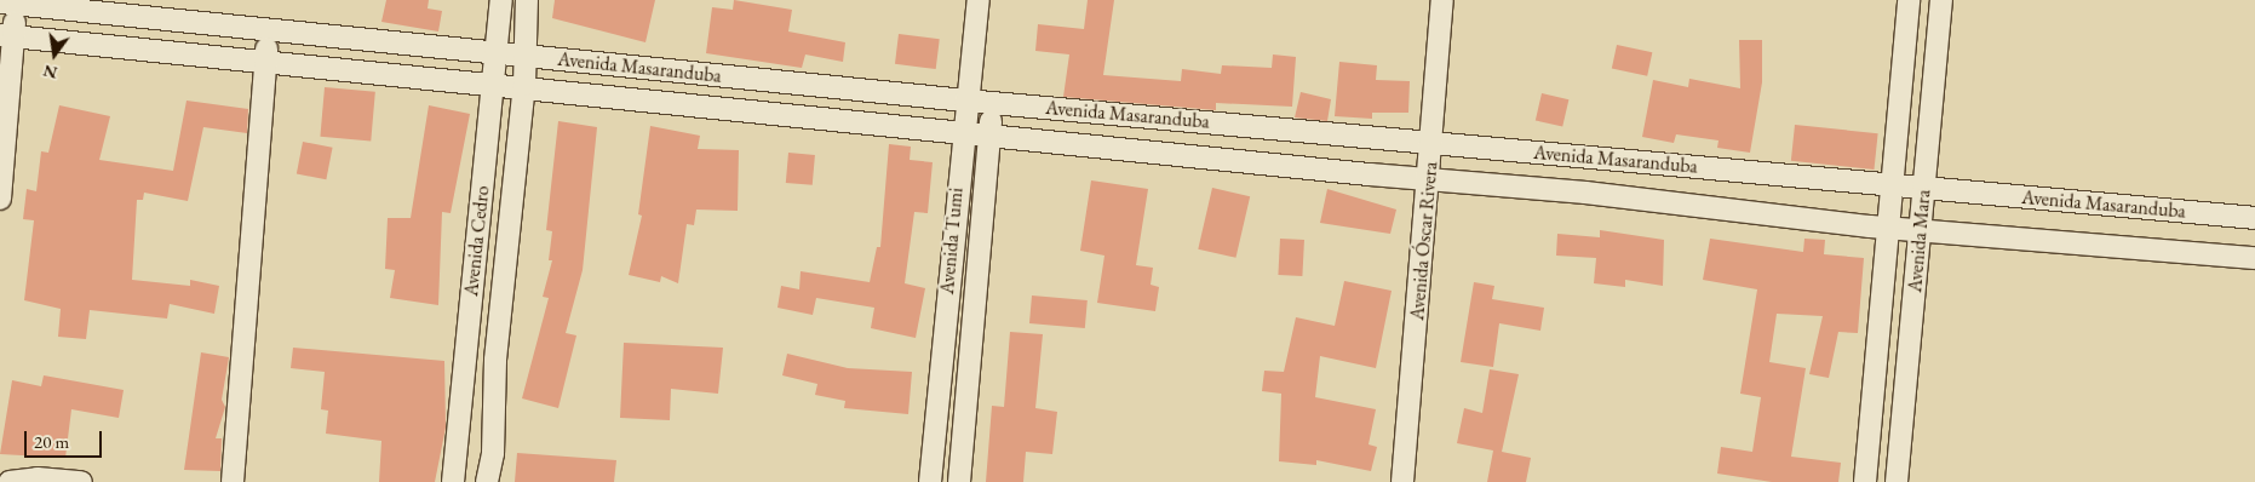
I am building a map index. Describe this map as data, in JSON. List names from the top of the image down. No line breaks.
{"streets":{"street":["Avenida Masaranduba","Avenida Cedro","Avenida Tumi","Avenida Óscar Rivera","Avenida Mara"]},"crossings":[["Avenida Masaranduba","Avenida Cedro"],["Avenida Masaranduba","Avenida Tumi"],["Avenida Masaranduba","Avenida Óscar Rivera"],["Avenida Masaranduba","Avenida Mara"]],"scale_bar":"20 m","north":"bottom"}
